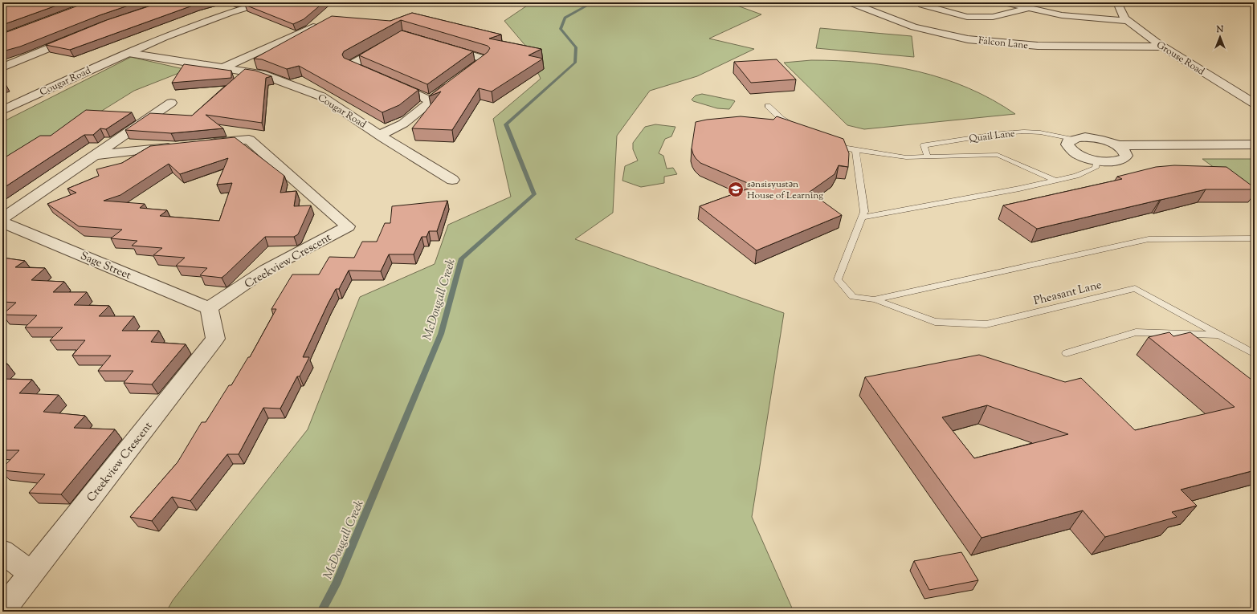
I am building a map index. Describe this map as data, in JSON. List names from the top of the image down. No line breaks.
{"streets":{"street":["Falcon Lane","Grouse Road","Cougar Road","Creekview Crescent","Sage Street"],"lane":["Quail Lane","Pheasant Lane"]},"crossings":[["Falcon Lane","Grouse Road"],["Creekview Crescent","Sage Street"]],"water":["McDougall Creek"],"places":{"school or university":["sənsisyustən House of Learning"]},"north":"top"}
